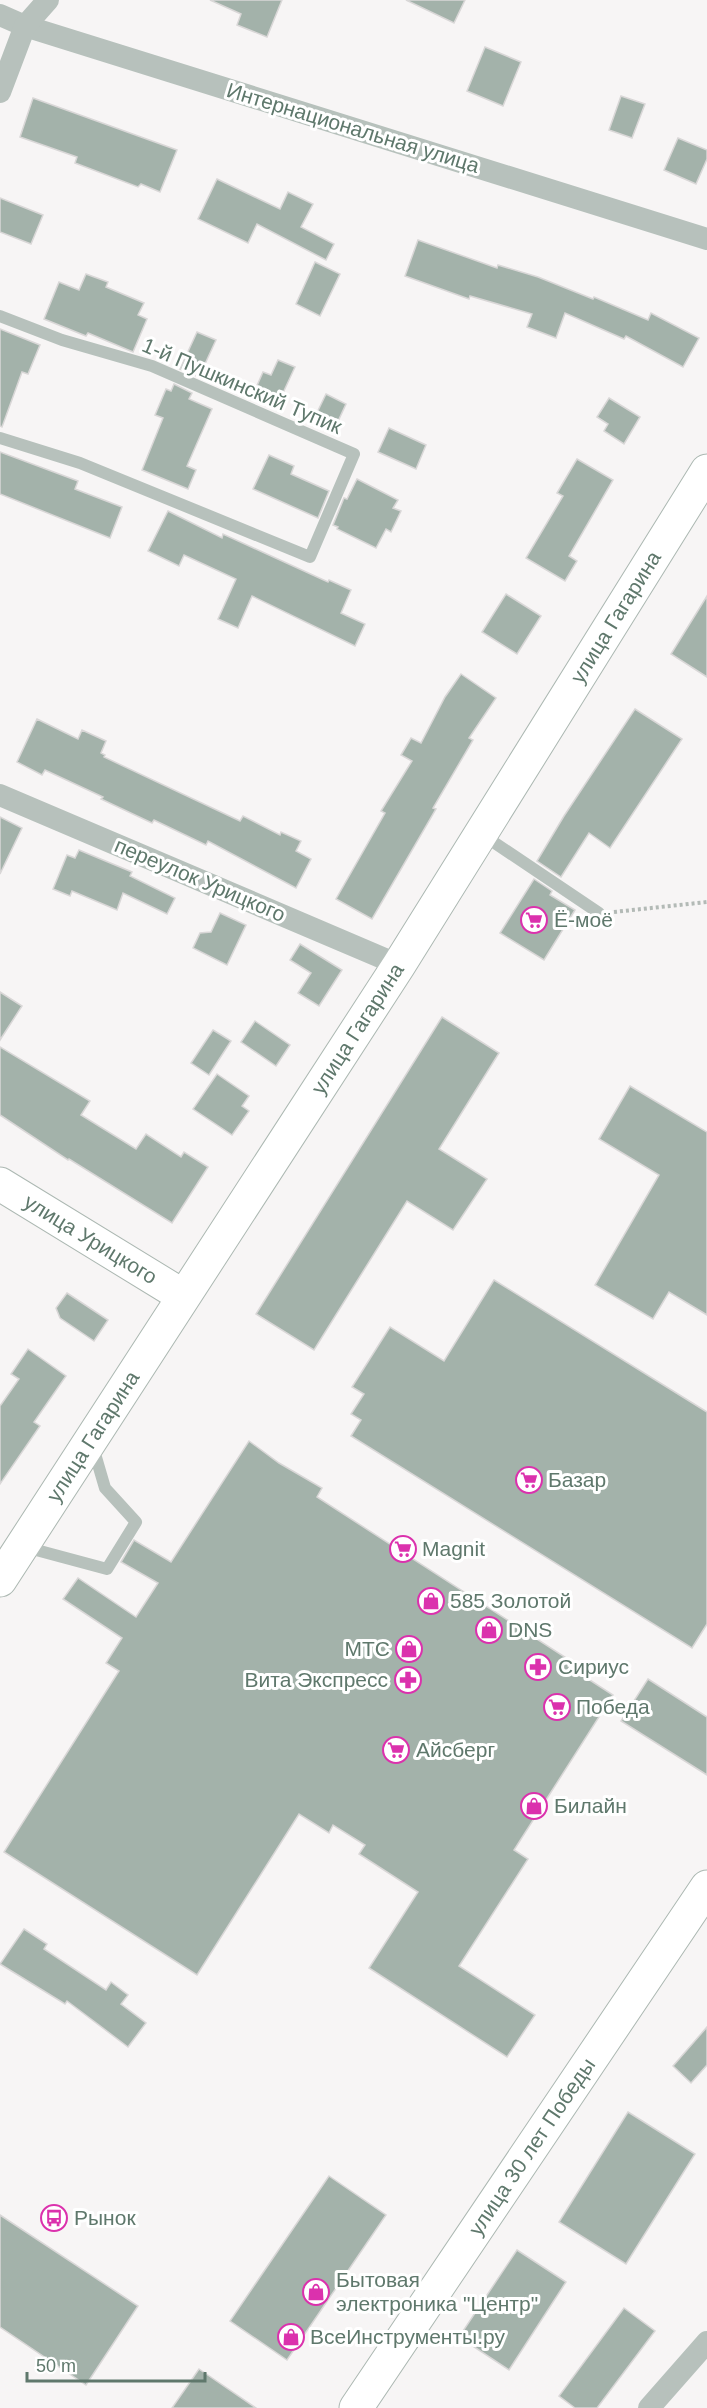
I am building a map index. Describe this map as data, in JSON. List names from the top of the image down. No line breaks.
{"streets":{"street":["Интернациональная улица","улица Гагарина","переулок Урицкого","улица Урицкого","улица 30 лет Победы"],"lane":["1-й Пушкинский Тупик"]},"crossings":[["улица Гагарина","переулок Урицкого"],["улица Гагарина","улица Урицкого"]],"places":{"supermarket":["Ё-моё","Базар","Magnit","Победа","Айсберг"],"shop":["585 Золотой","DNS","МТС","Билайн","Бытовая электроника \"Центр\"","ВсеИнструменты.ру"],"pharmacy":["Сириус","Вита Экспресс"],"bus stop":["Рынок"]},"scale_bar":"50 m"}
